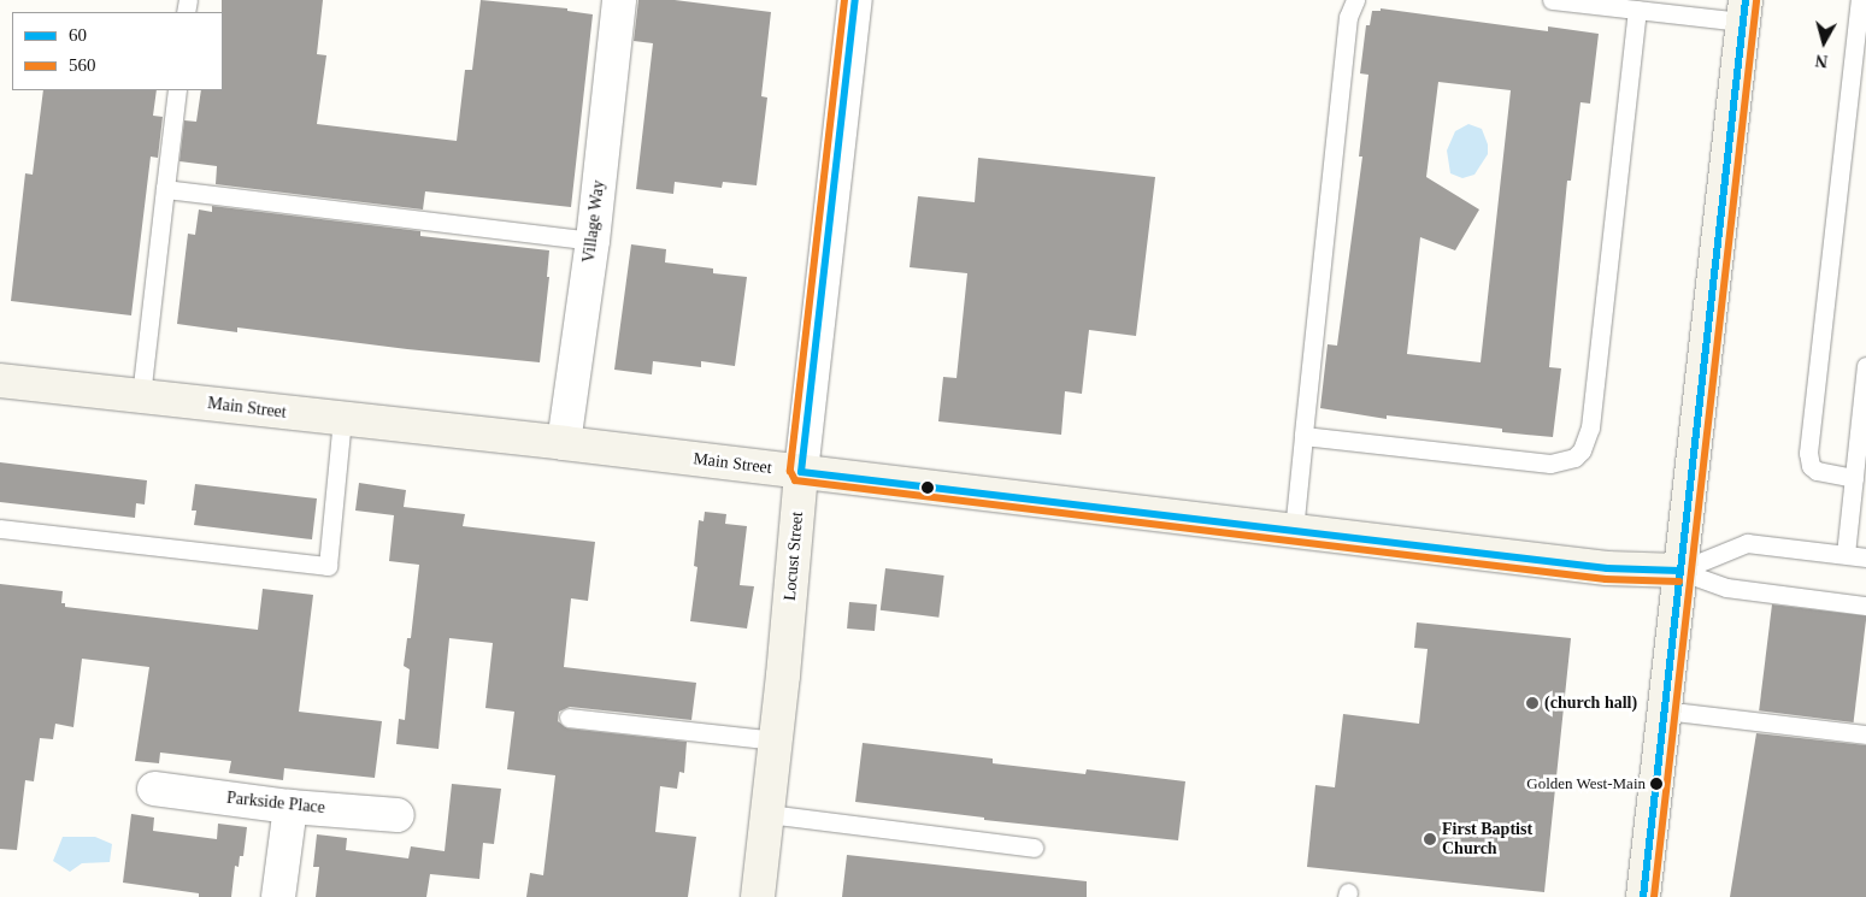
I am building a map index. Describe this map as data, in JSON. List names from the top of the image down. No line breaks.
{"streets":{"street":["Village Way","Main Street","Locust Street","Parkside Place"]},"crossings":[["Village Way","Main Street"],["Main Street","Locust Street"]],"places":["(church hall)","Golden West-Main","First Baptist Church"],"lines":["transit line 60","transit line 560"],"legend":["60","560"],"north":"bottom"}
